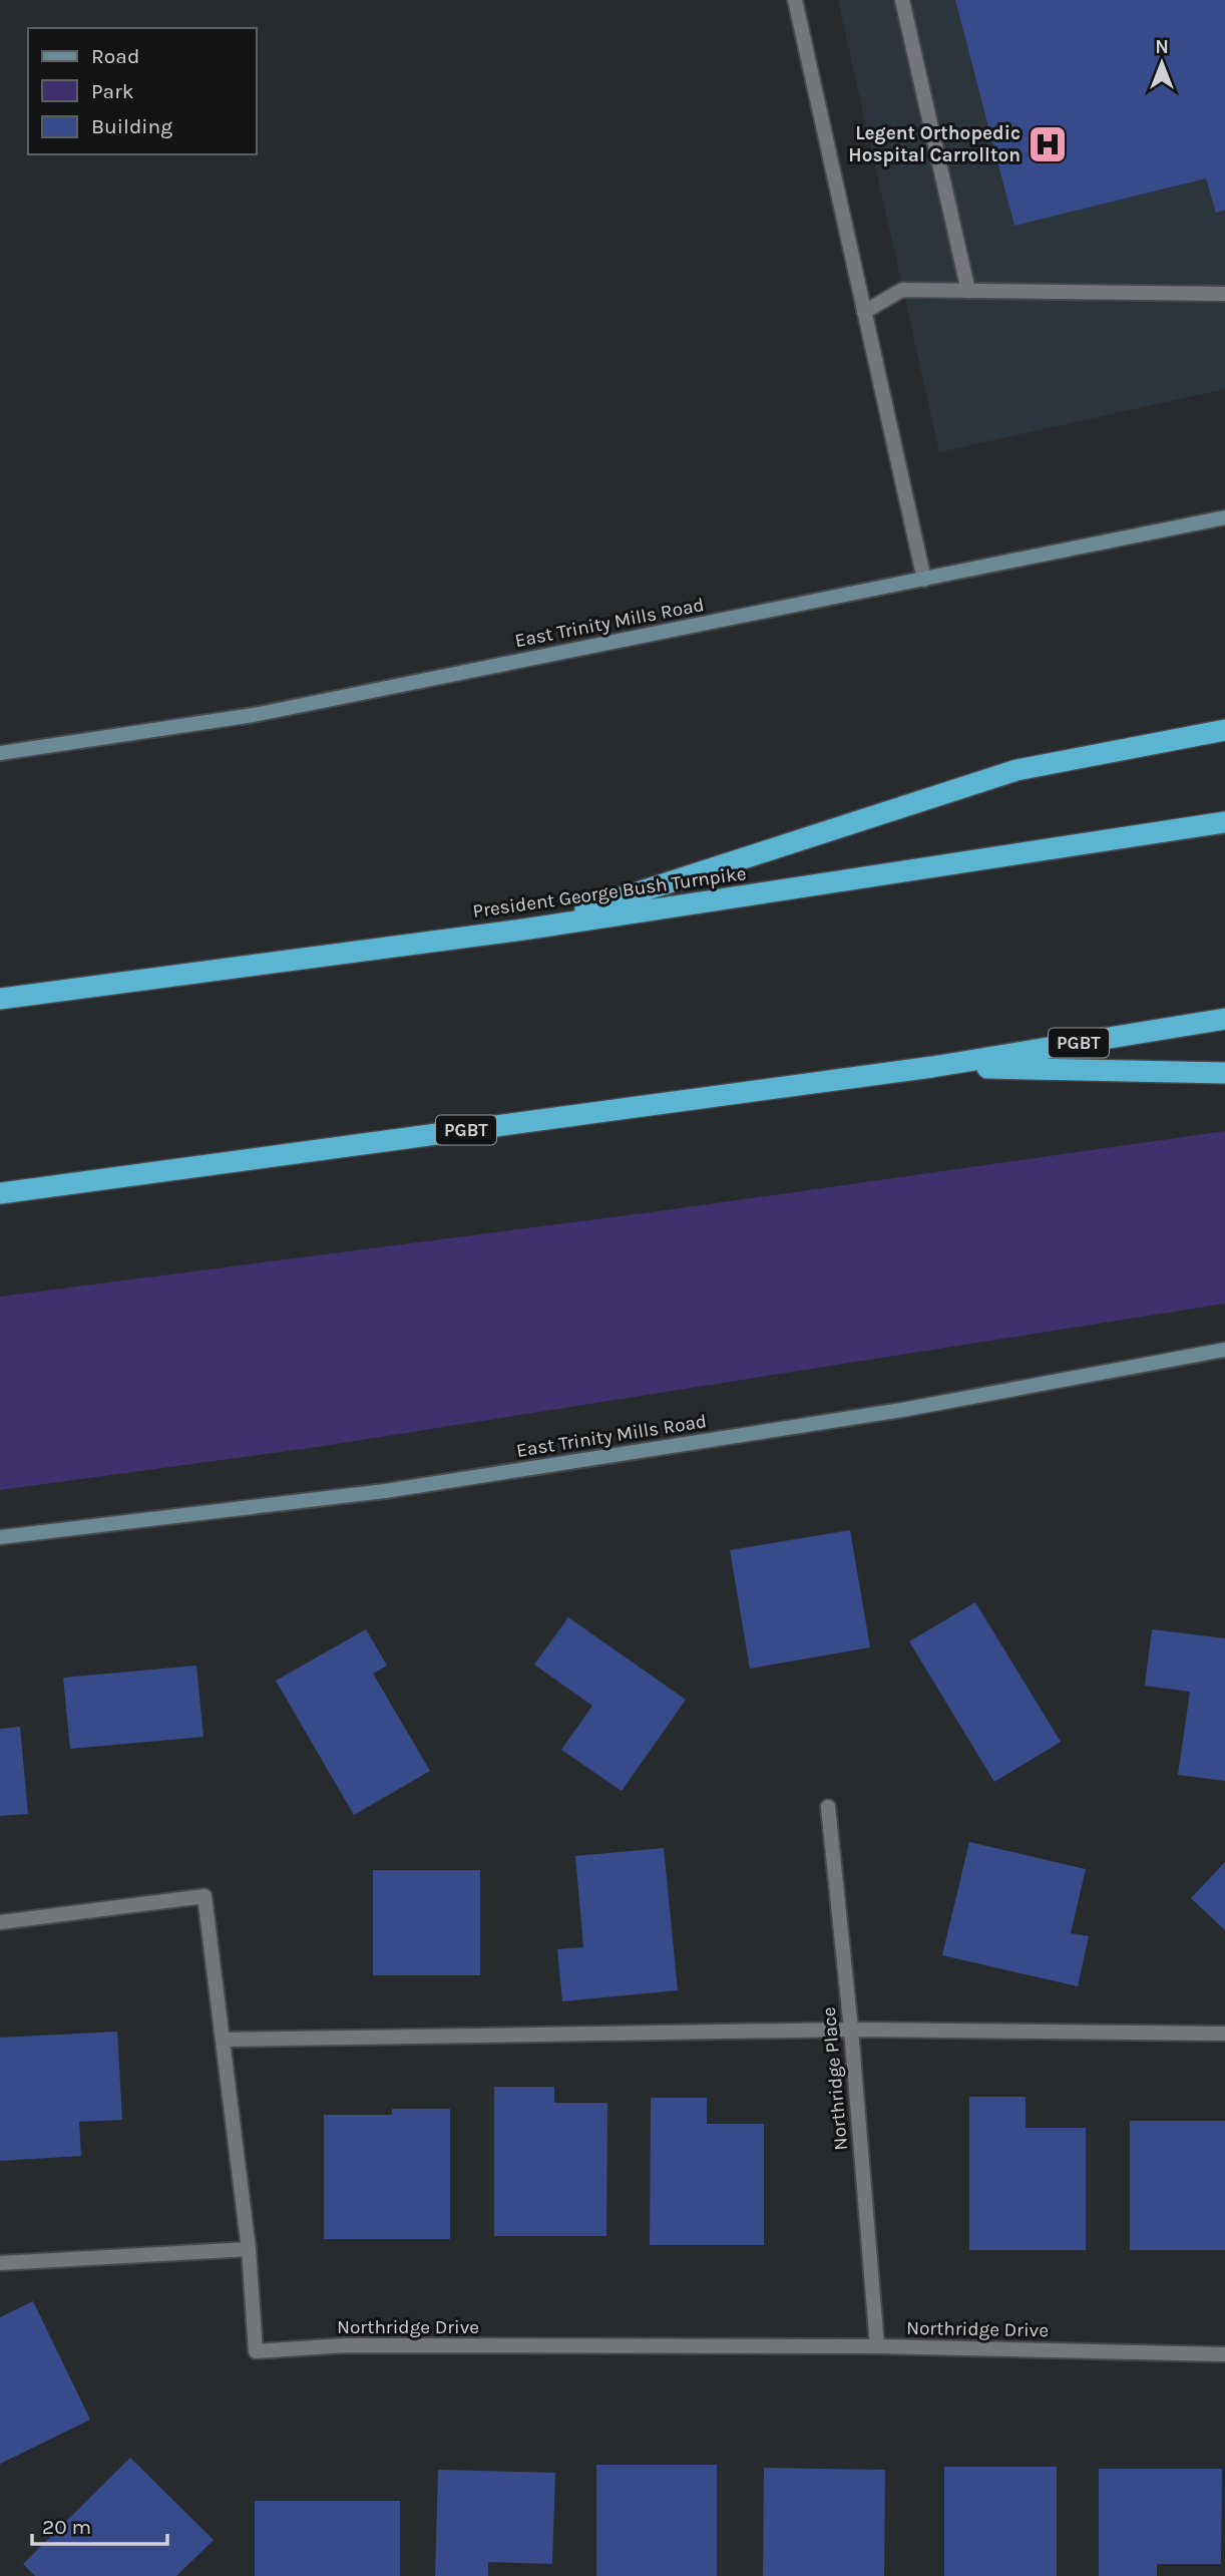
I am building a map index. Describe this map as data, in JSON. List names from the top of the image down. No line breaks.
{"streets":{"highway":["President George Bush Turnpike","PGBT"],"main road":["East Trinity Mills Road"],"street":["Northridge Place","Northridge Drive"]},"crossings":[["Northridge Place","Northridge Drive"]],"places":{"hospital":["Legent Orthopedic Hospital Carrollton"]},"legend":["Road","Park","Building"],"scale_bar":"20 m","north":"top"}
